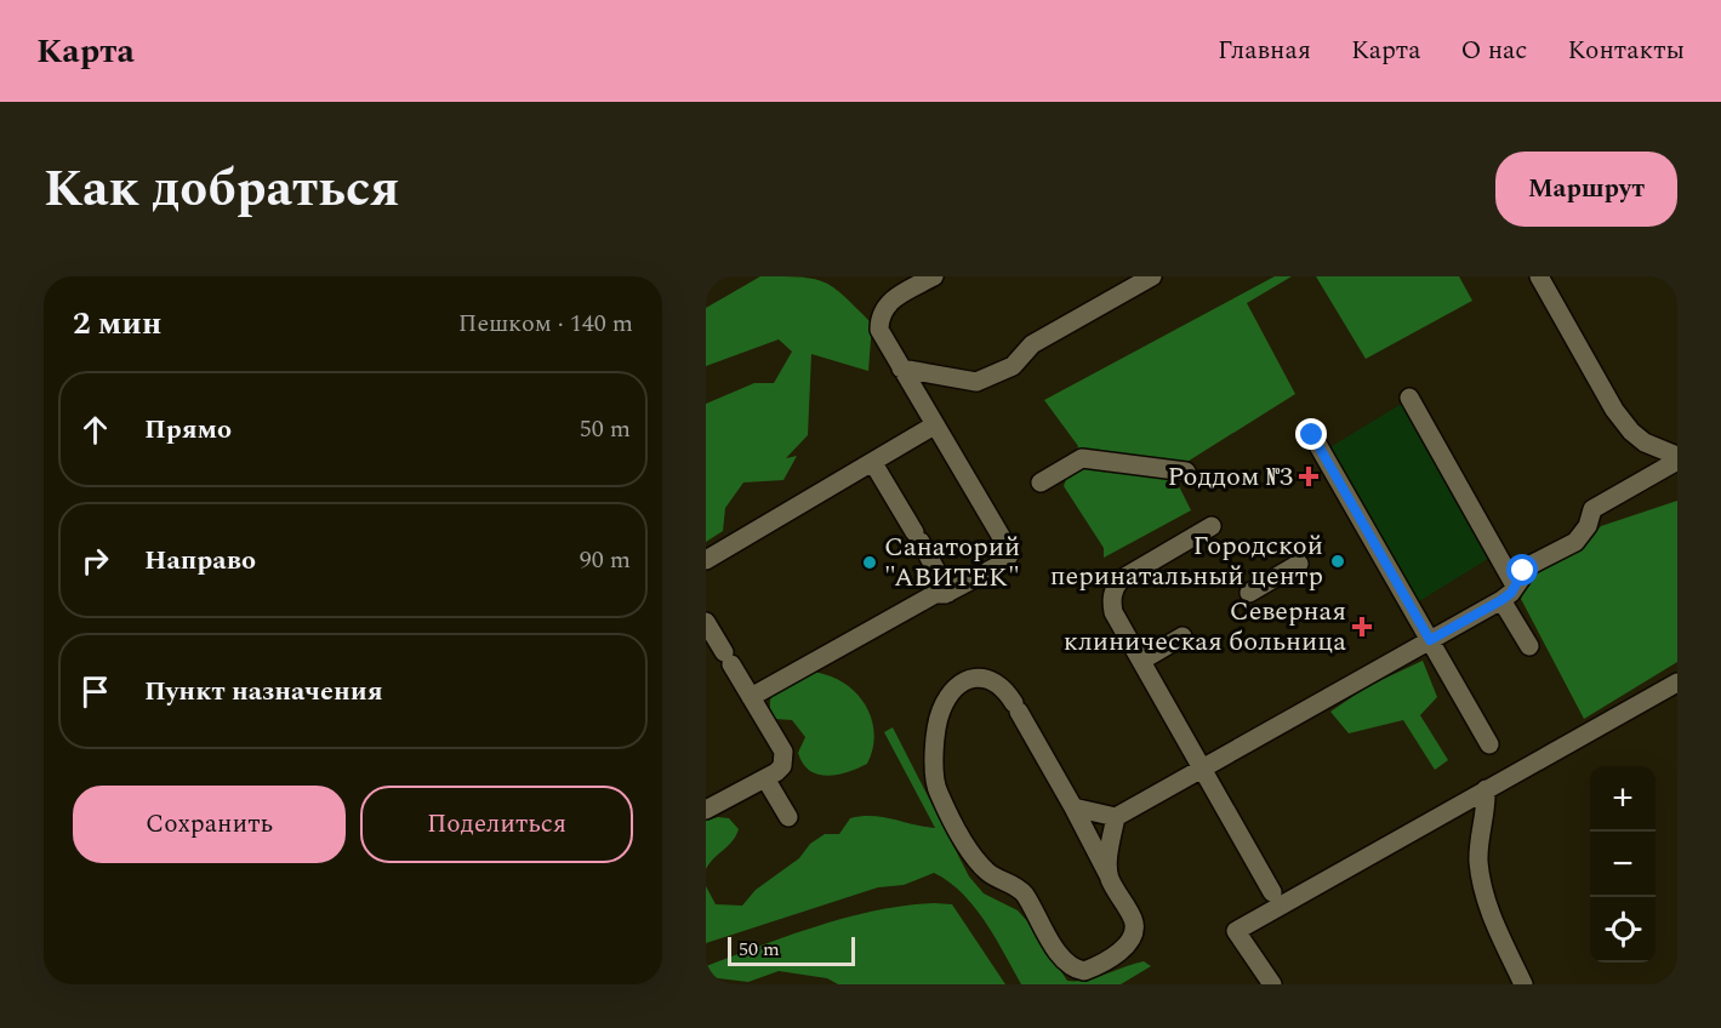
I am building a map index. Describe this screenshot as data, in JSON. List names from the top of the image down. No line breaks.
{"places":{"health":["Роддом №3","Северная клиническая больница"],"other":["Городской перинатальный центр","Санаторий \"АВИТЕК\""]},"scale_bar":"50 m","page":{"header":"Карта","nav":["Главная","Карта","О нас","Контакты"],"title":"Как добраться","buttons":["Маршрут",["Сохранить","Поделиться"]],"heading":["2 мин","Пешком · 140 m"],"list":[["Прямо","50 m"],["Направо","90 m"],"Пункт назначения"],"map_buttons":["+","−"],"scale":"50 m"}}
